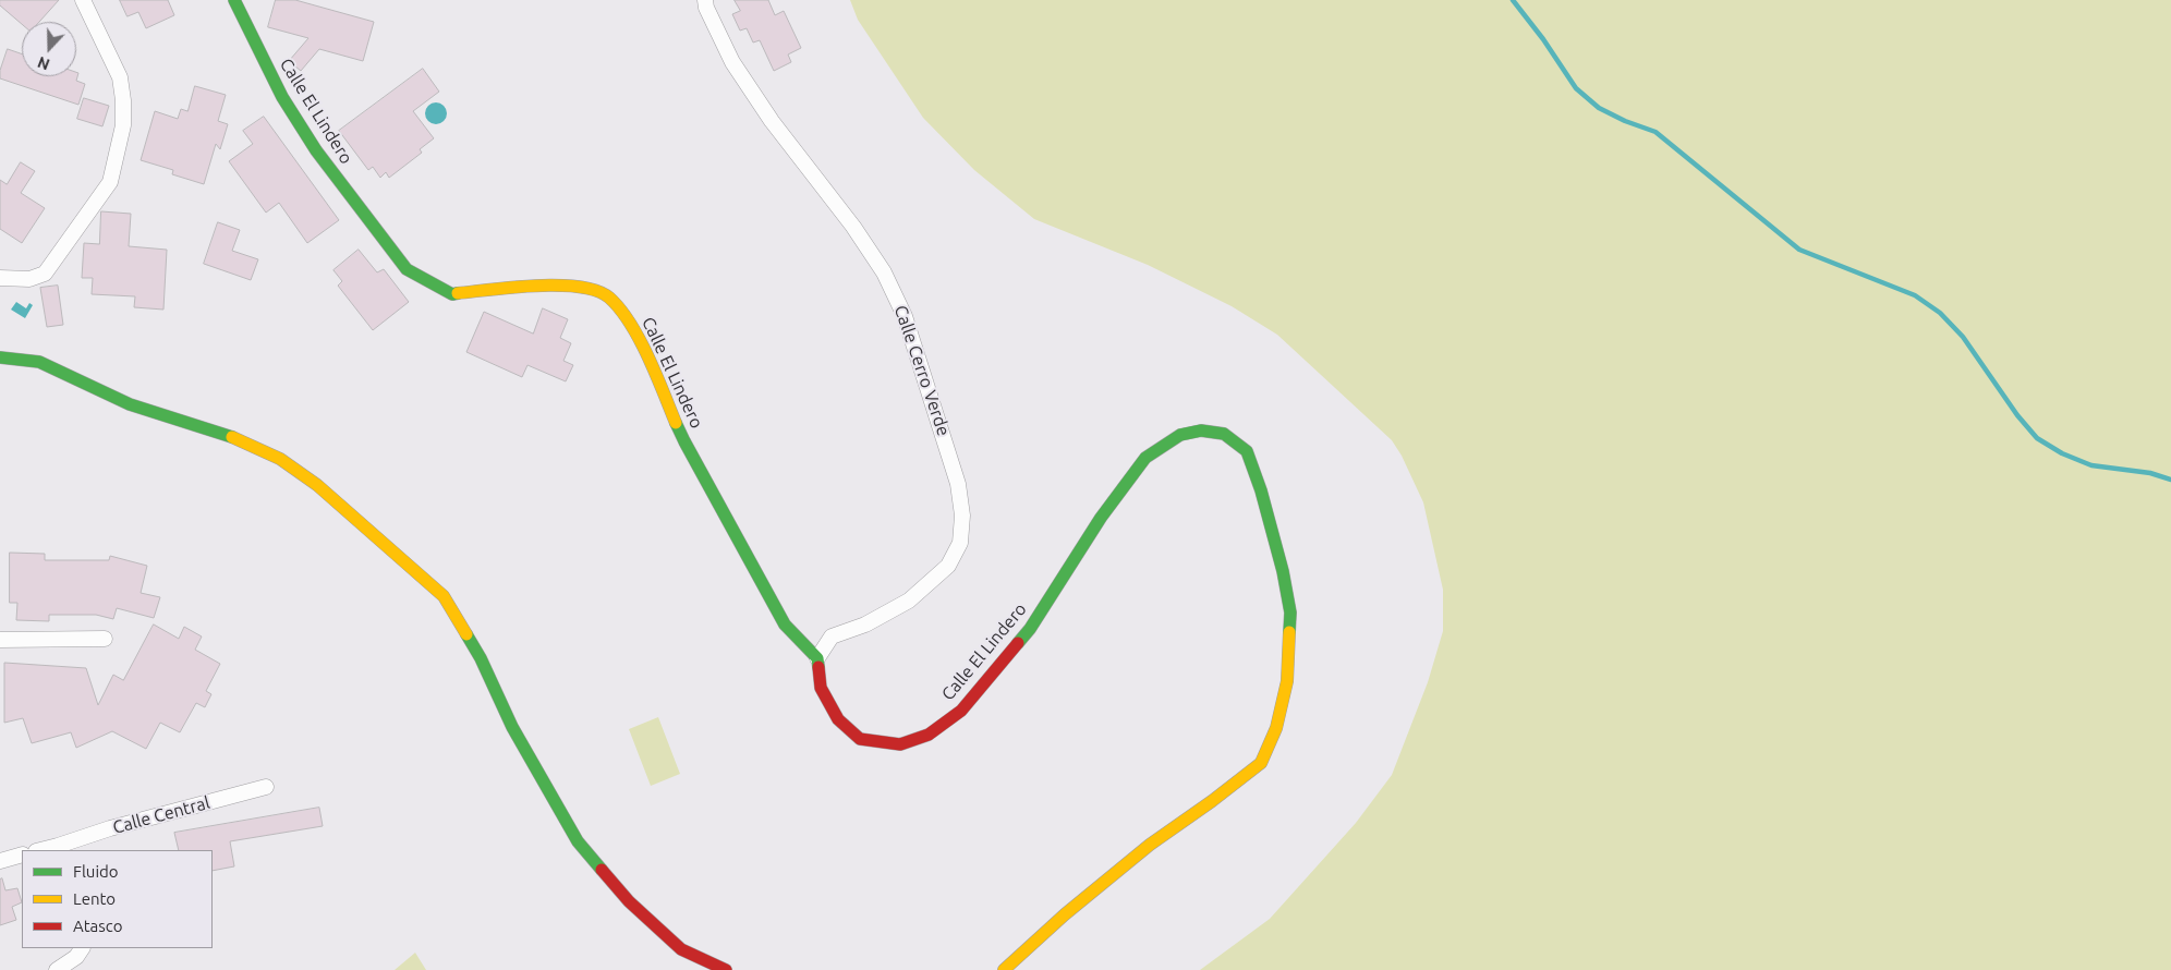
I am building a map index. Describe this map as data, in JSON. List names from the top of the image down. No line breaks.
{"streets":{"street":["Calle El Lindero","Calle Cerro Verde","Calle Central"]},"crossings":[["Calle El Lindero","Calle Cerro Verde"]],"legend":["Fluido","Lento","Atasco"],"north":"bottom"}
